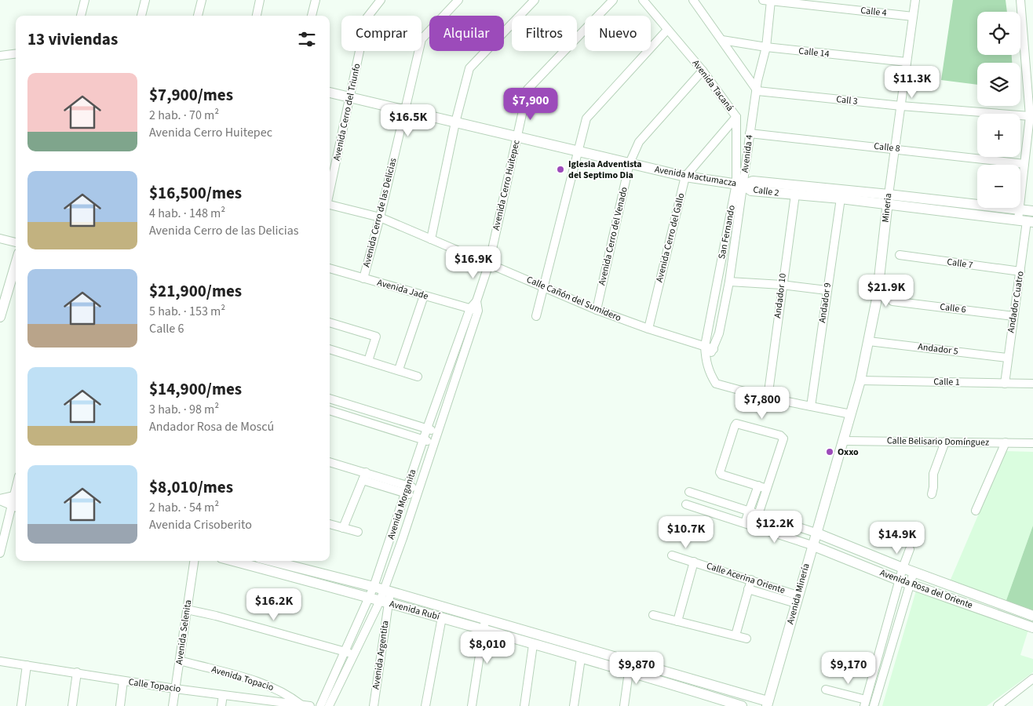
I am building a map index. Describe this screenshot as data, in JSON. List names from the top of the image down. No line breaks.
{"streets":{"street":["Calle 4","Calle 14","Avenida Tacaná","Call 3","Avenida Cerro del Triunfo","Calle 8","Avenida 4","Avenida Mactumacza","Avenida Cerro Huitepec","Calle 2","Mineria","Avenida Cerro de las Delicias","San Fernando","Avenida Cerro del Venado","Avenida Cerro del Gallo","Calle 7","Avenida Jade","Andador 10","Calle Cañón del Sumidero","Andador Cuatro","Andador 9","Calle 6","Andador 5","Calle 1","Calle Belisario Domínguez","Avenida Morganita","Calle Acerina Oriente","Avenida Rosa del Oriente","Avenida Minería","Avenida Rubí","Avenida Selenita","Avenida Argentita","Avenida Topacio","Calle Topacio"]},"crossings":[["Calle 4","Avenida 4"],["Calle 4","Mineria"],["Calle 14","Avenida 4"],["Calle 14","Mineria"],["Avenida Tacaná","San Fernando"],["Avenida Tacaná","Avenida Cerro del Venado"],["Avenida Tacaná","Avenida Cerro del Gallo"],["Call 3","Avenida 4"],["Call 3","Mineria"],["Call 3","Andador Cuatro"],["Avenida Cerro del Triunfo","Avenida Mactumacza"],["Calle 8","Avenida 4"],["Calle 8","Mineria"],["Calle 8","Andador Cuatro"],["Avenida 4","Avenida Mactumacza"],["Avenida 4","Calle 2"],["Avenida 4","San Fernando"],["Avenida 4","Calle Cañón del Sumidero"],["Avenida Mactumacza","Avenida Cerro Huitepec"],["Avenida Mactumacza","Calle 2"],["Avenida Mactumacza","Avenida Cerro de las Delicias"],["Avenida Mactumacza","San Fernando"],["Avenida Mactumacza","Avenida Cerro del Venado"],["Avenida Mactumacza","Avenida Cerro del Gallo"],["Avenida Cerro Huitepec","Calle Cañón del Sumidero"],["Avenida Cerro Huitepec","Avenida Morganita"],["Calle 2","Mineria"],["Calle 2","San Fernando"],["Calle 2","Andador 10"],["Calle 2","Andador Cuatro"],["Calle 2","Andador 9"],["Mineria","Andador 5"],["Mineria","Calle 1"],["Mineria","Avenida Minería"],["Avenida Cerro de las Delicias","Avenida Jade"],["Avenida Cerro de las Delicias","Calle Cañón del Sumidero"],["San Fernando","Avenida Cerro del Gallo"],["San Fernando","Calle Cañón del Sumidero"],["Avenida Cerro del Venado","Calle Cañón del Sumidero"],["Avenida Cerro del Gallo","Calle Cañón del Sumidero"],["Calle 7","Andador Cuatro"],["Avenida Jade","Avenida Morganita"],["Calle Cañón del Sumidero","Avenida Morganita"],["Andador Cuatro","Calle 6"],["Andador Cuatro","Andador 5"],["Andador Cuatro","Calle 1"],["Calle Belisario Domínguez","Avenida Minería"],["Avenida Morganita","Avenida Rubí"],["Avenida Morganita","Avenida Argentita"],["Calle Acerina Oriente","Avenida Minería"],["Avenida Rosa del Oriente","Avenida Minería"],["Avenida Minería","Avenida Rubí"],["Avenida Rubí","Avenida Argentita"],["Avenida Selenita","Avenida Topacio"],["Avenida Selenita","Calle Topacio"],["Avenida Topacio","Calle Topacio"]],"places":["Iglesia Adventista del Septimo Dia","Oxxo"],"page":{"map_buttons":["+","−"],"chip":["Comprar","Alquilar","Filtros","Nuevo"],"heading":"13 viviendas","list":[{"name":"$7,900/mes","note":"2 hab. · 70 m² · Avenida Cerro Huitepec"},{"name":"$16,500/mes","note":"4 hab. · 148 m² · Avenida Cerro de las Delicias"},{"name":"$21,900/mes","note":"5 hab. · 153 m² · Calle 6"},{"name":"$14,900/mes","note":"3 hab. · 98 m² · Andador Rosa de Moscú"},{"name":"$8,010/mes","note":"2 hab. · 54 m² · Avenida Crisoberito"}],"price":["$11.3K","$7,900","$16.5K","$16.9K","$21.9K","$7,800","$12.2K","$10.7K","$14.9K","$16.2K","$8,010","$9,870","$9,170"]}}
